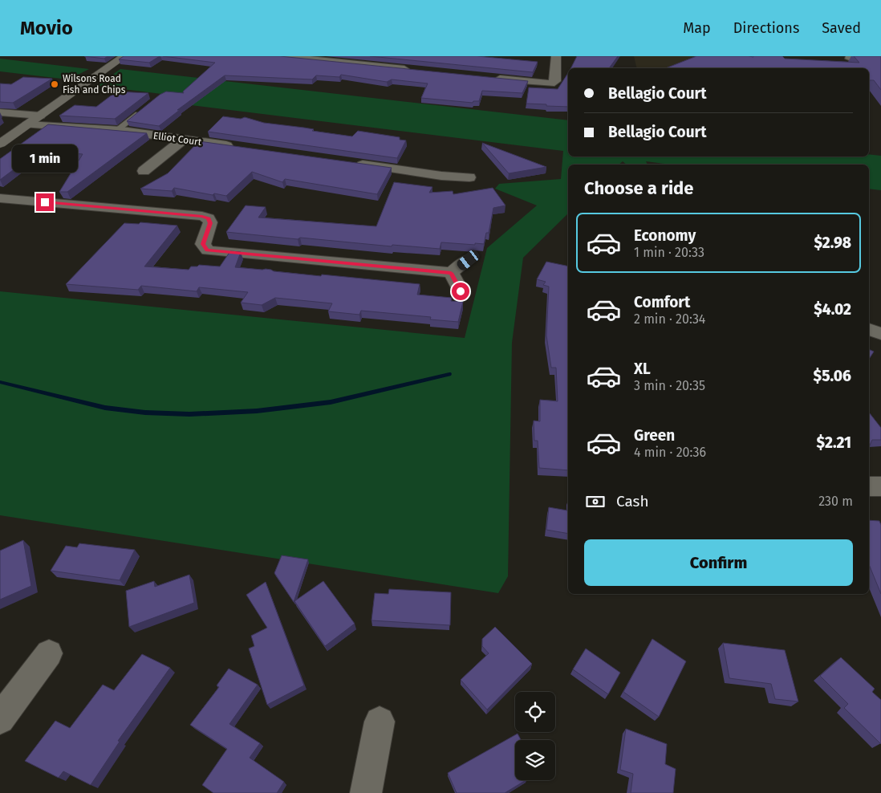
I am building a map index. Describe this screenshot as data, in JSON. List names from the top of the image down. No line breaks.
{"streets":{"street":["Elliot Court"]},"places":["Wilsons Road Fish and Chips"],"page":{"header":"Movio","nav":["Map","Directions","Saved"],"banner":["Bellagio Court","Bellagio Court"],"bubble":"1 min","heading":"Choose a ride","list":[{"name":"Economy","note":"1 min · 20:33","value":"$2.98"},{"name":"Comfort","note":"2 min · 20:34","value":"$4.02"},{"name":"XL","note":"3 min · 20:35","value":"$5.06"},{"name":"Green","note":"4 min · 20:36","value":"$2.21"}],"pay":["Cash","230 m"],"buttons":"Confirm"}}
